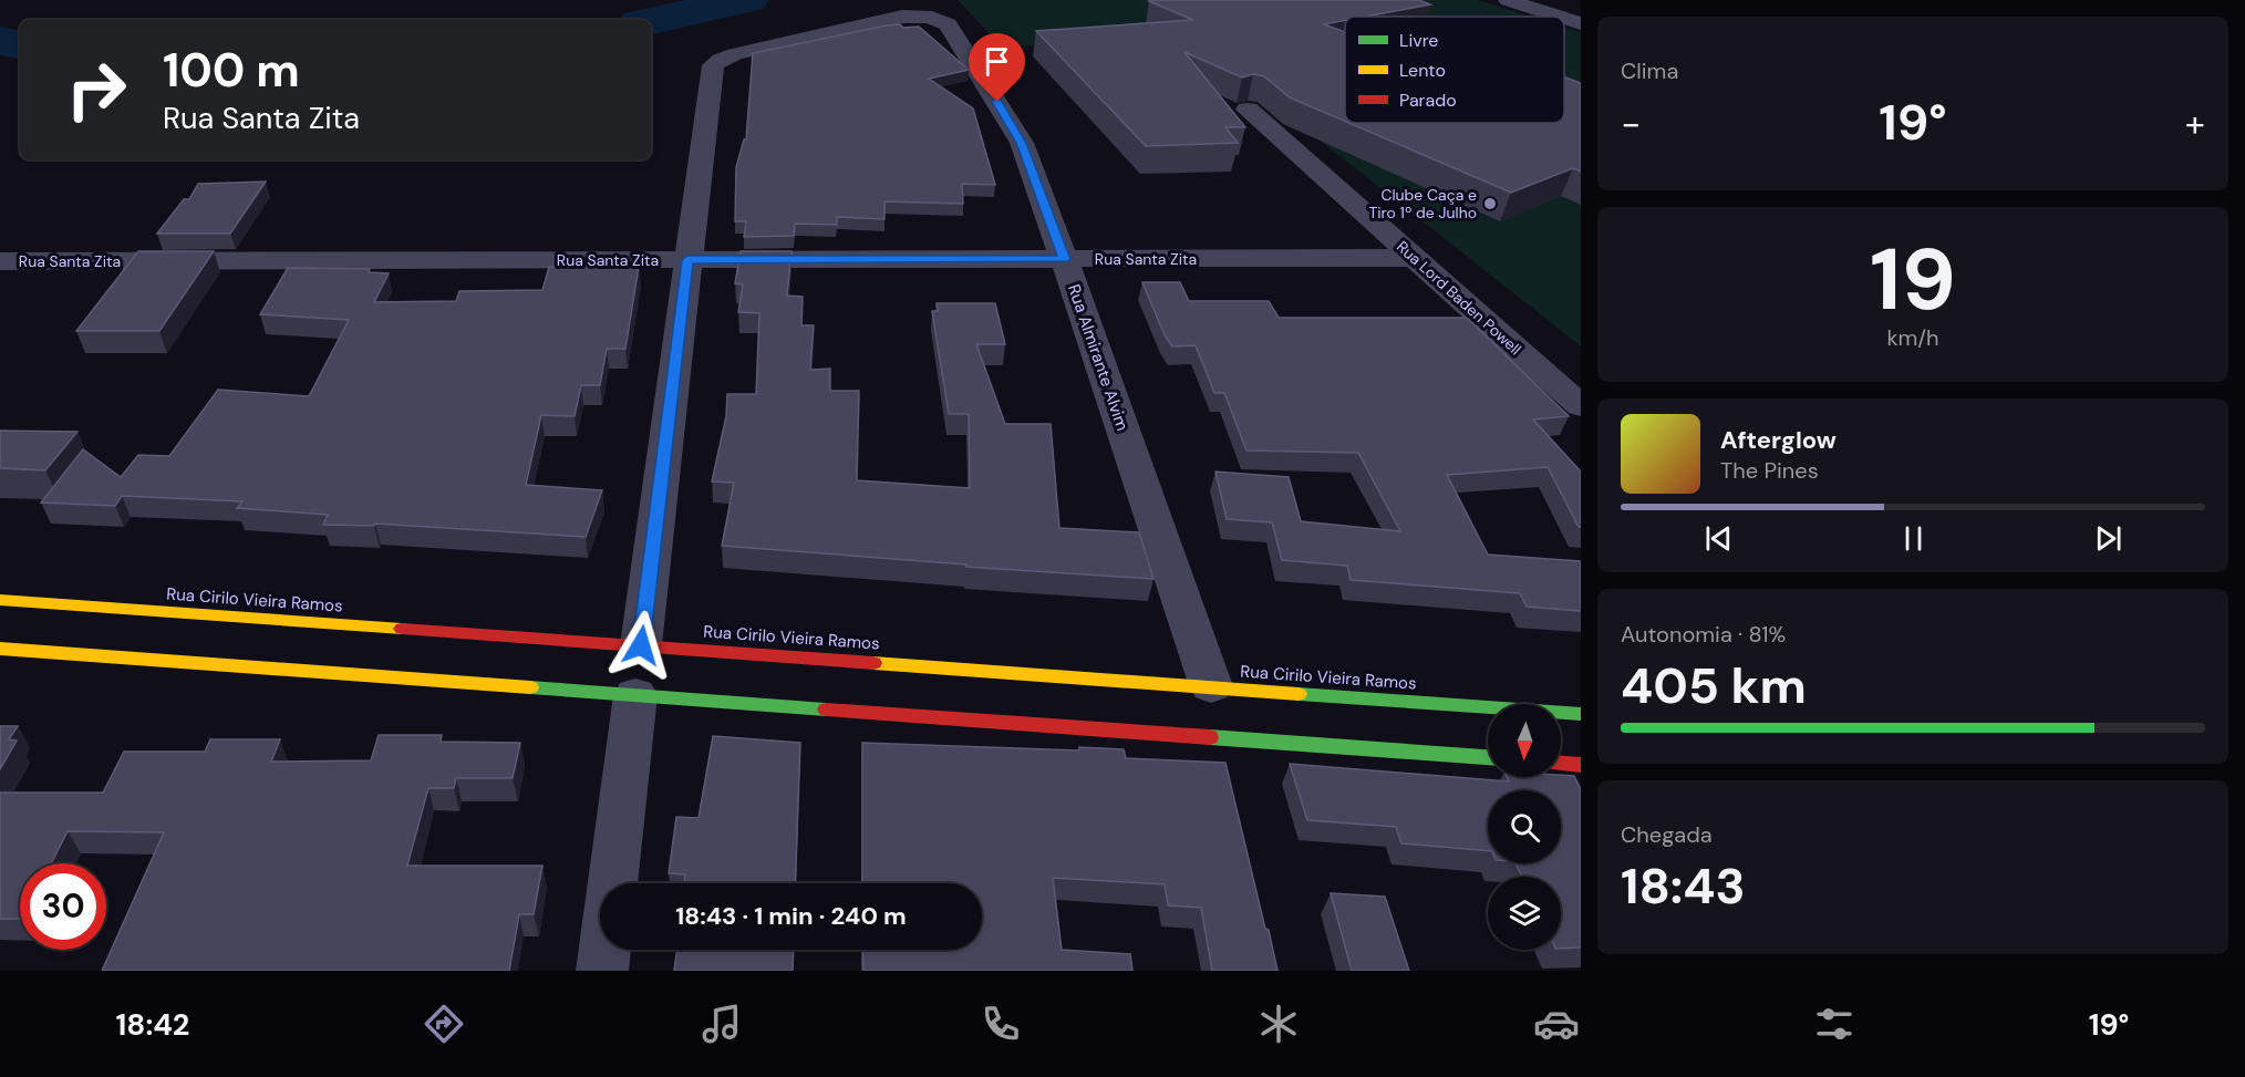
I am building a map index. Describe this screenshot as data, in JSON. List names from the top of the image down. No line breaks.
{"streets":{"main road":["Rua Cirilo Vieira Ramos"],"street":["Rua Santa Zita","Rua Lord Baden Powell","Rua Almirante Alvim"]},"crossings":[["Rua Santa Zita","Rua Lord Baden Powell"],["Rua Santa Zita","Rua Almirante Alvim"],["Rua Almirante Alvim","Rua Cirilo Vieira Ramos"]],"places":["Clube Caça e Tiro 1º de Julho"],"legend":["Livre","Lento","Parado"],"north":"bottom","page":{"tile":["Clima",["19","km/h"],["Autonomia · 81%","405 km"],["Chegada","18:43"]],"turn":["100 m","Rua Santa Zita"],"heat":["−","19°","+"],"song":["Afterglow","The Pines"],"limit":"30","trip":"18:43 · 1 min · 240 m","tabs":["18:42","19°"]}}
